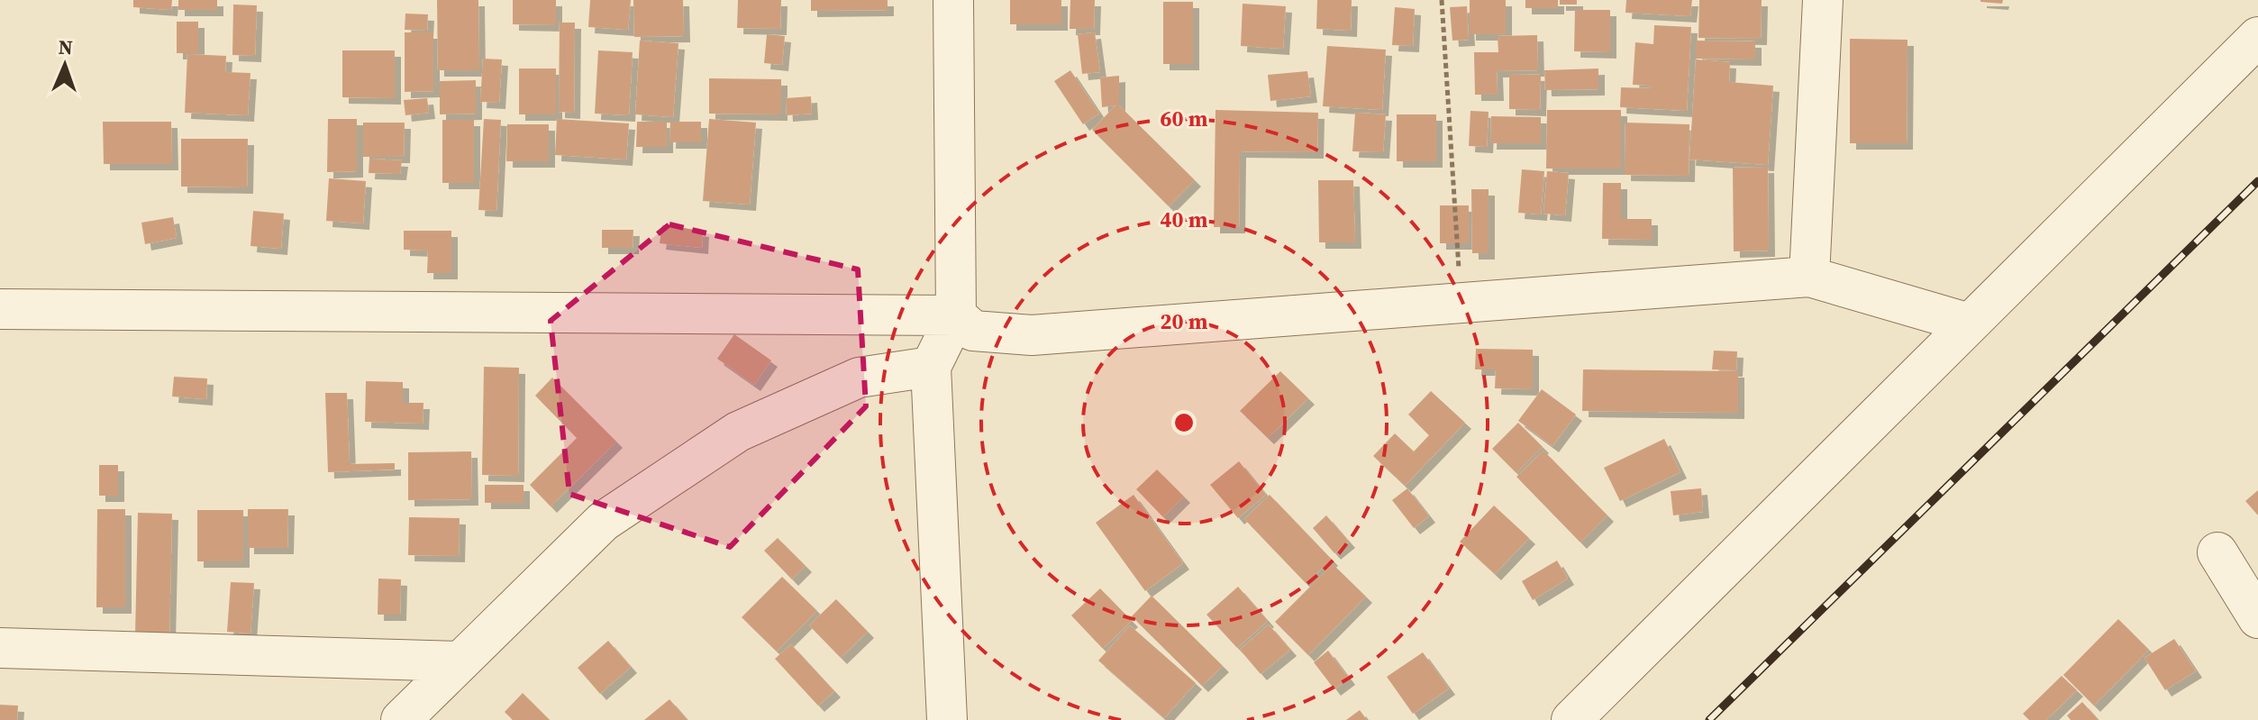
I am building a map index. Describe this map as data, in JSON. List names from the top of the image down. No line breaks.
{"north":"top","rings":["60 m","40 m","20 m"]}
